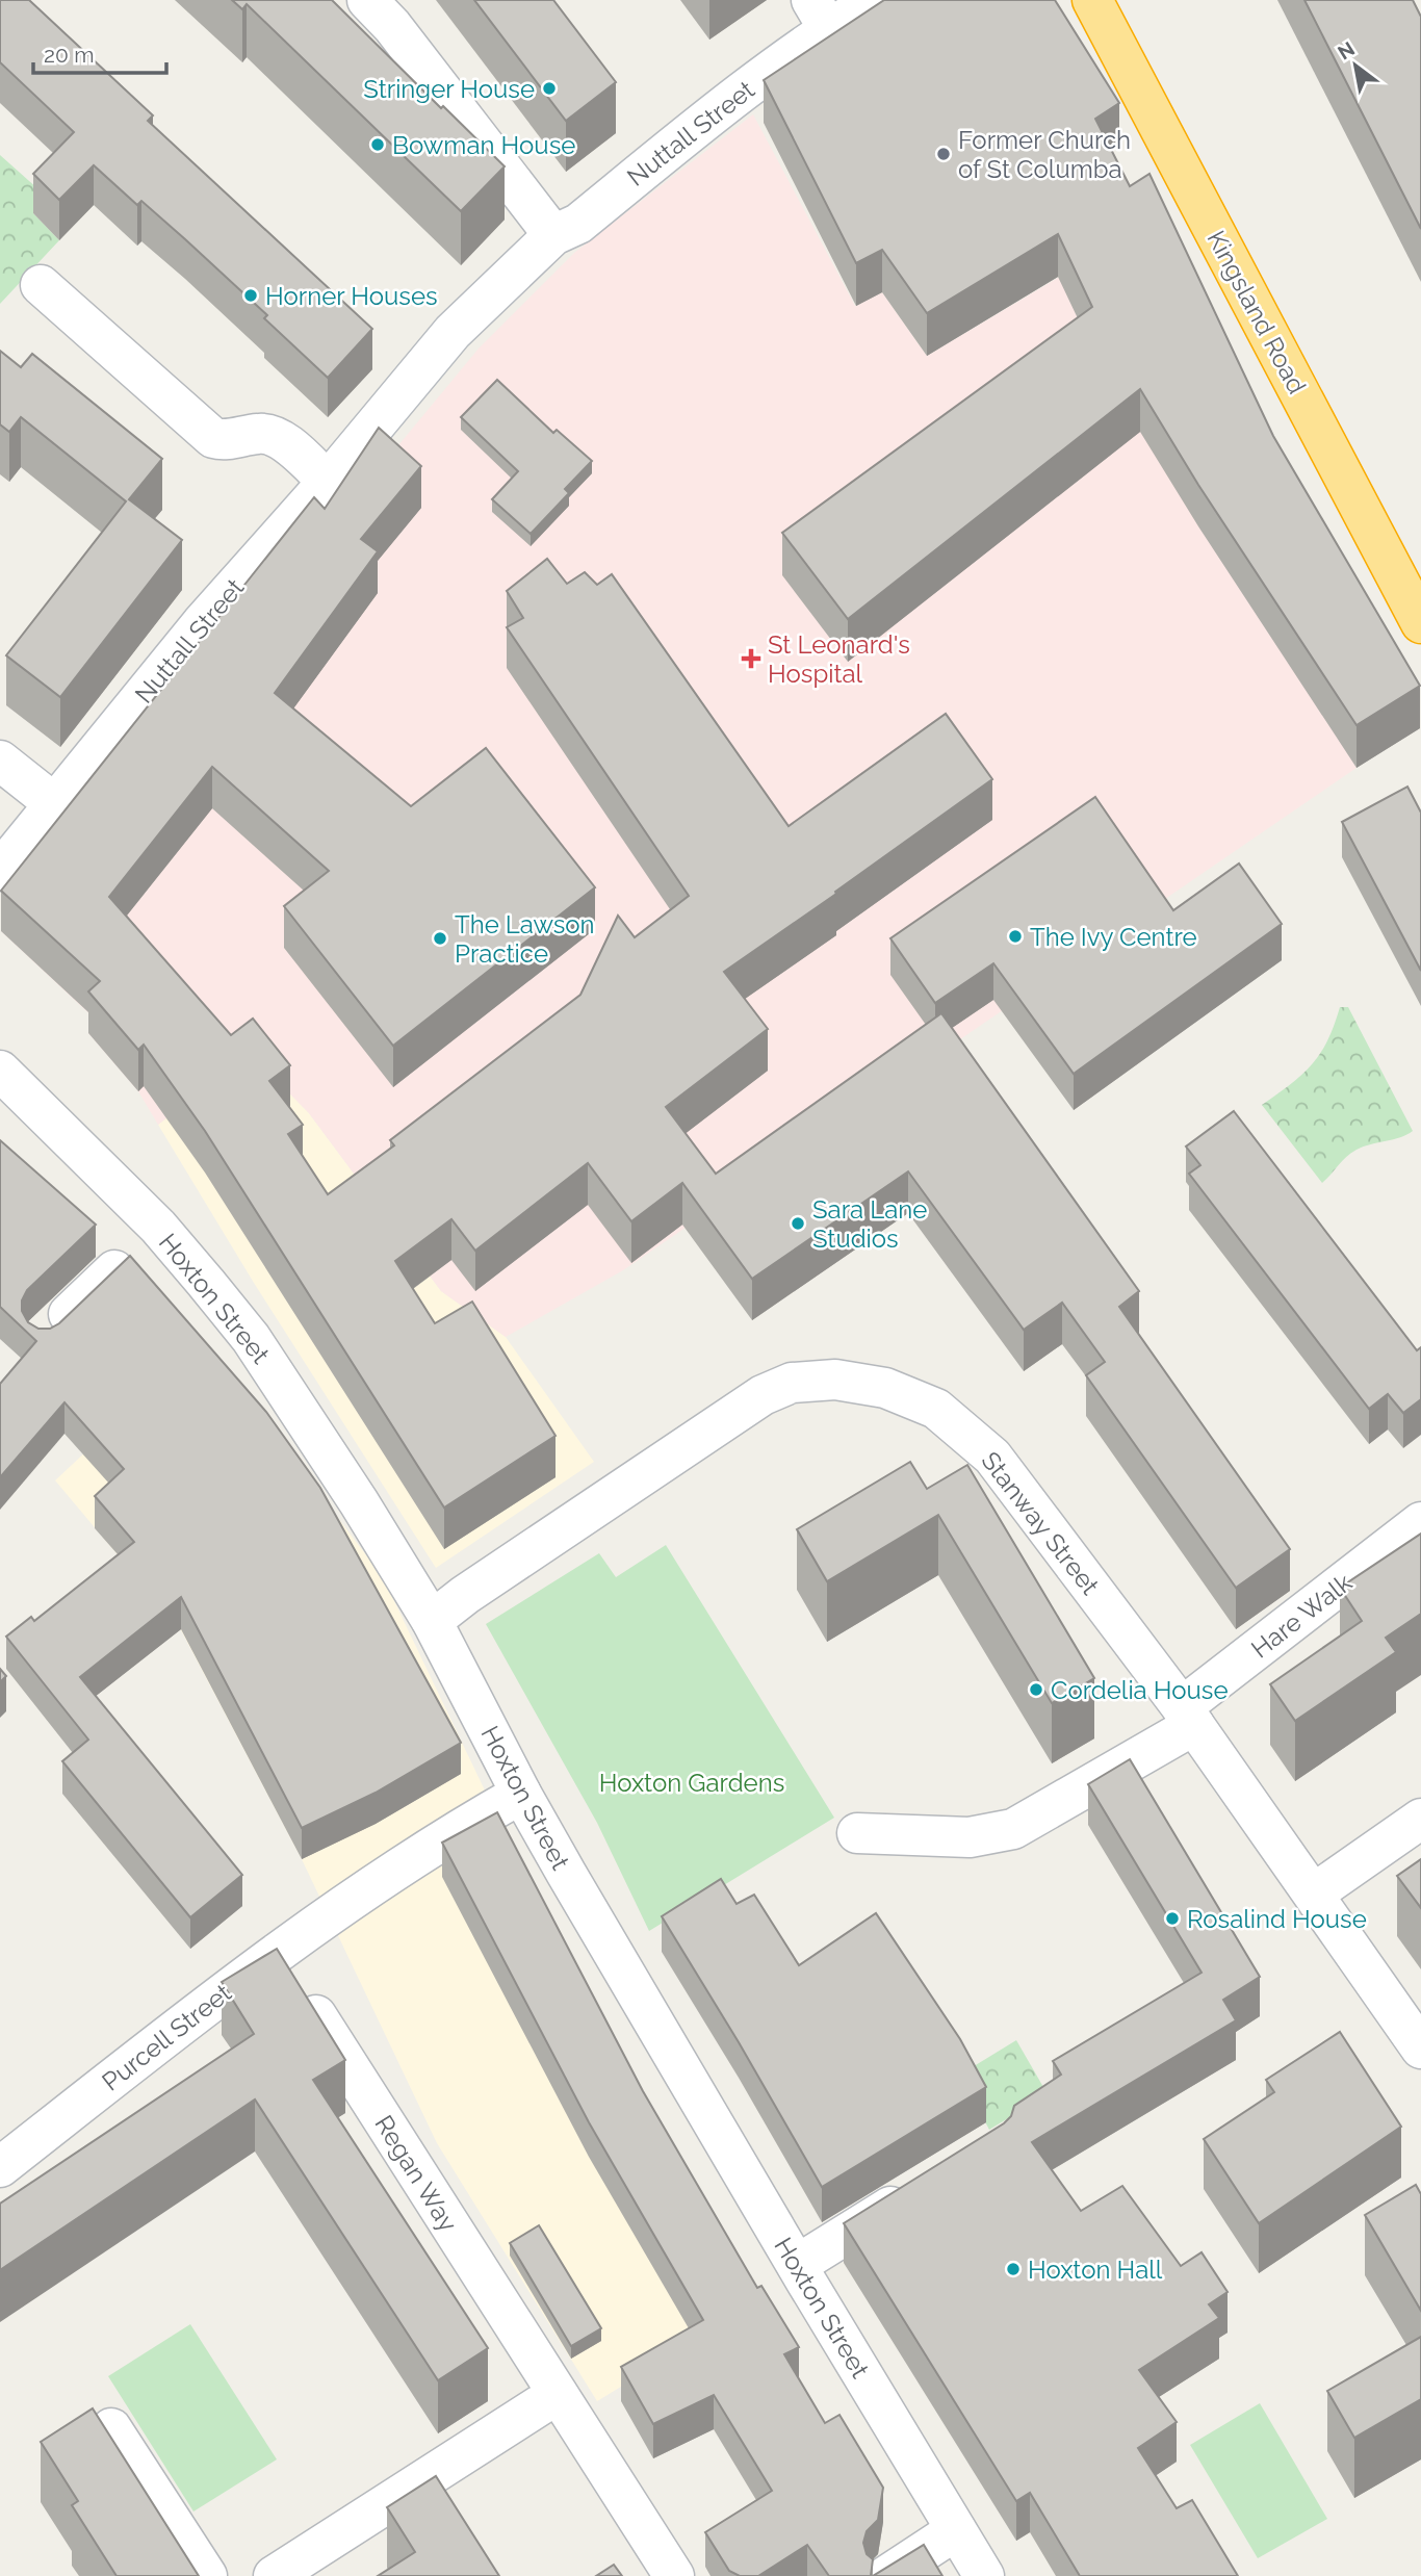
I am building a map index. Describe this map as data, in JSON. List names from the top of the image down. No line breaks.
{"streets":{"highway":["Kingsland Road"],"street":["Nuttall Street","Hoxton Street","Stanway Street","Hare Walk","Purcell Street","Regan Way"]},"crossings":[["Hoxton Street","Stanway Street"],["Hoxton Street","Purcell Street"],["Stanway Street","Hare Walk"],["Purcell Street","Regan Way"]],"parks":["Hoxton Gardens"],"places":{"other":["Stringer House","Bowman House","Former Church of St Columba","Horner Houses","The Ivy Centre","The Lawson Practice","Sara Lane Studios","Cordelia House","Rosalind House","Hoxton Hall"],"health":["St Leonard's Hospital"]},"scale_bar":"20 m","north":"top left"}
